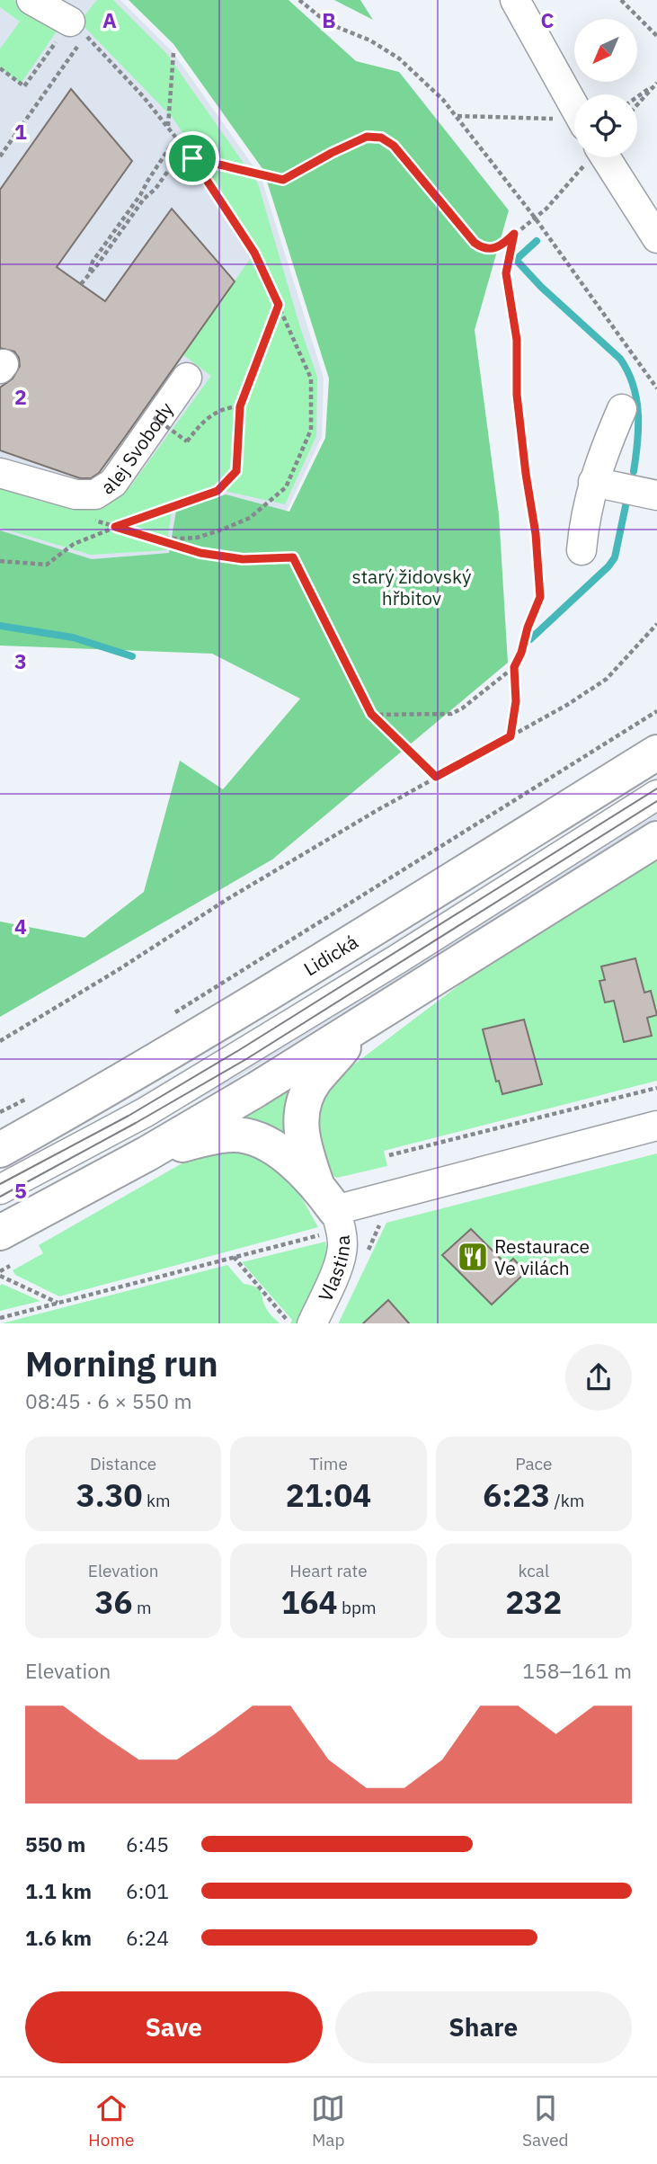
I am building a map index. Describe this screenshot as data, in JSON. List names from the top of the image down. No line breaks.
{"streets":{"main road":["Lidická"],"street":["alej Svobody","Vlastina"]},"parks":["starý židovský hřbitov"],"places":{"restaurant":["Restaurace Ve vilách"]},"north":"bottom left","page":{"heading":["Morning run","08:45 · 6 × 550 m"],"stats":[["Distance","3.30 km"],["Time","21:04"],["Pace","6:23 /km"],["Elevation","36 m"],["Heart rate","164 bpm"],["kcal","232"]],"chart":["Elevation","158–161 m"],"list":[{"name":"550 m","note":"6:45"},{"name":"1.1 km","note":"6:01"},{"name":"1.6 km","note":"6:24"}],"buttons":["Save","Share"],"tabs":["Home","Map","Saved"]},"grid":{"columns":["A","B","C"],"rows":["1","2","3","4","5"]}}
